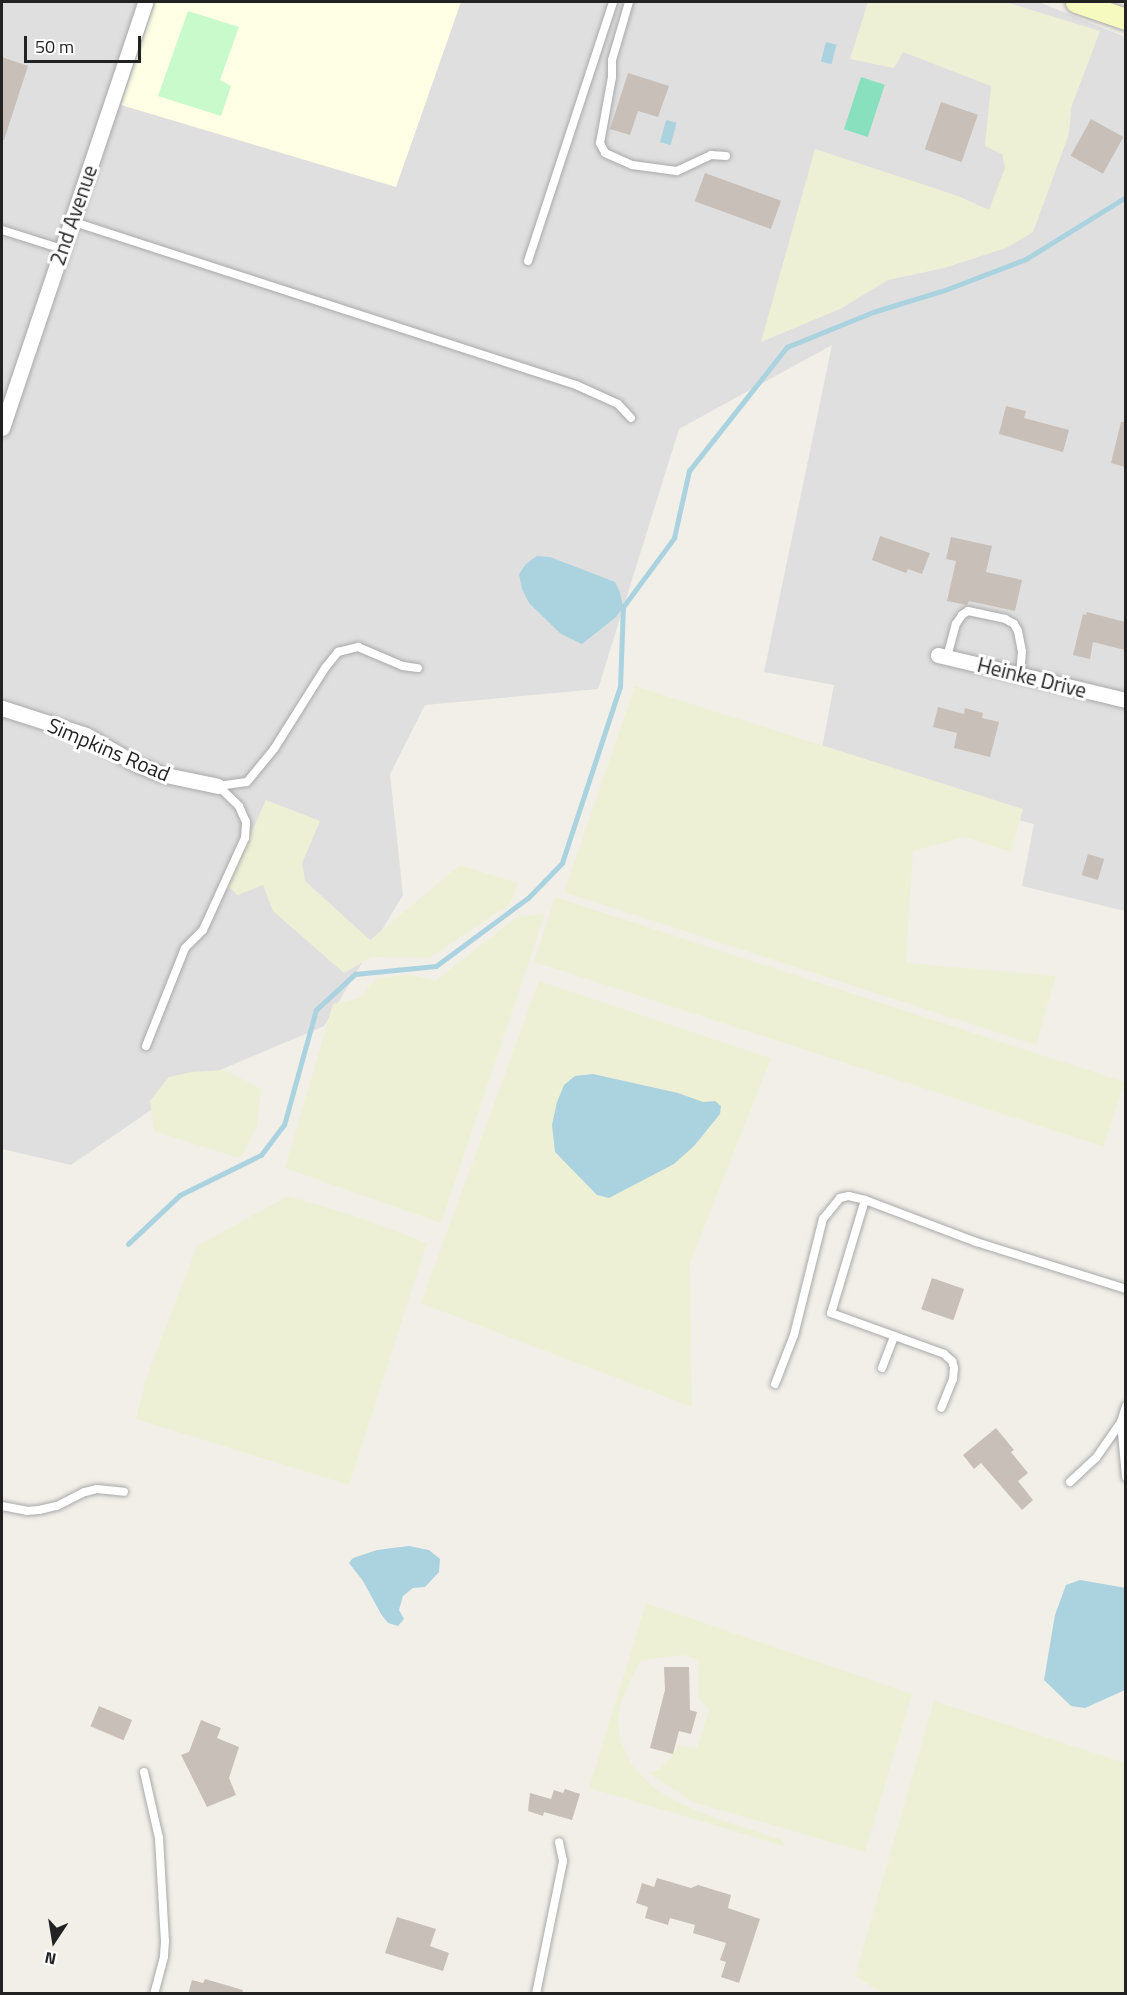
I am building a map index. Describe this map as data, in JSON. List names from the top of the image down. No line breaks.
{"streets":{"street":["2nd Avenue","Heinke Drive","Simpkins Road"]},"scale_bar":"50 m","north":"bottom"}
